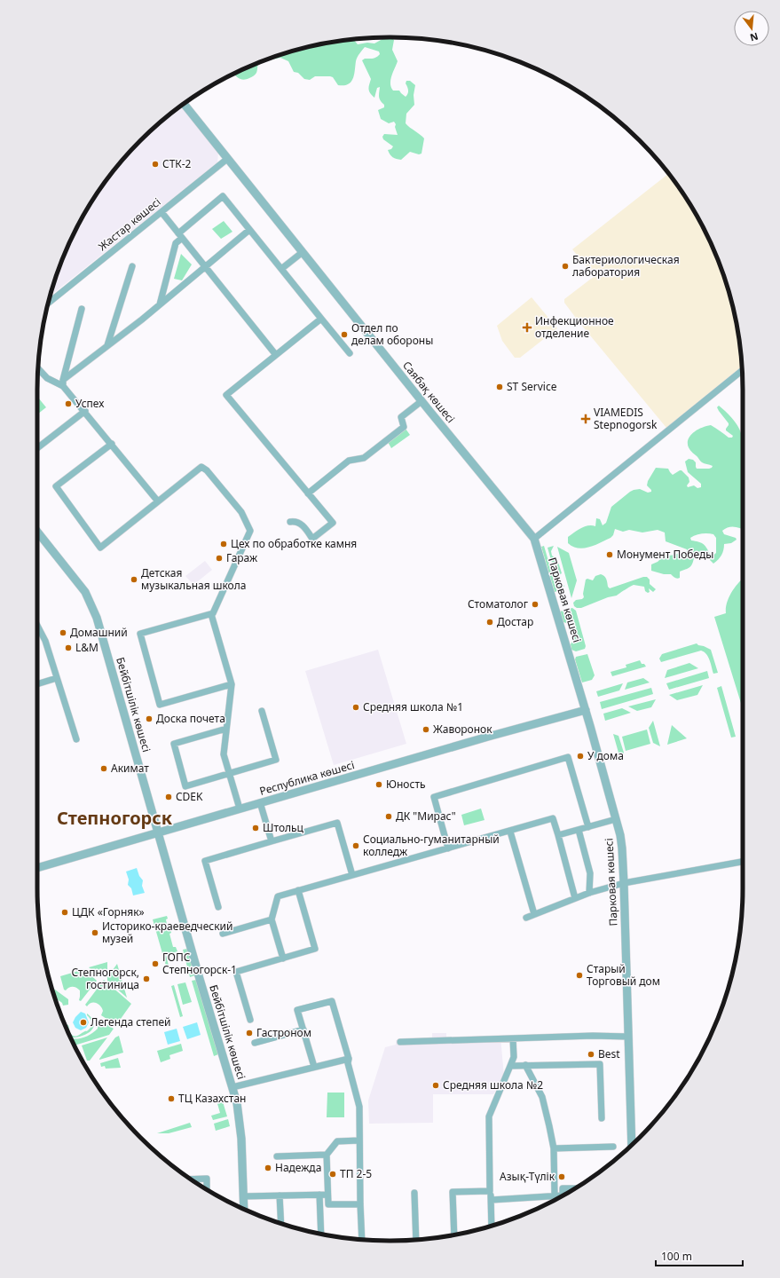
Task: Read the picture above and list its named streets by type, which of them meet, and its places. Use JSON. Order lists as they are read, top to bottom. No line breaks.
{"streets":{"street":["Жастар көшесі","Саябақ көшесі","Парковая көшесі","Бейбітшілік көшесі","Республика көшесі"]},"crossings":[["Жастар көшесі","Саябақ көшесі"],["Саябақ көшесі","Парковая көшесі"],["Парковая көшесі","Республика көшесі"],["Бейбітшілік көшесі","Республика көшесі"]],"districts":["Степногорск"],"places":{"other":["СТК-2","Бактериологическая лаборатория","Отдел по делам обороны","ST Service","Успех","Цех по обработке камня","Монумент Победы","Гараж","Детская музыкальная школа","Стоматолог","Достар","Домашний","L&M","Средняя школа №1","Доска почета","Жаворонок","У дома","Акимат","Юность","CDEK","ДК \"Мирас\"","Штольц","Социально-гуманитарный колледж","ЦДК «Горняк»","Историко-краеведческий музей","ГОПС Степногорск-1","Старый Торговый дом","Степногорск, гостиница","Легенда степей","Гастроном","Best","Средняя школа №2","ТЦ Казахстан","Надежда","ТП 2-5","Азық-Түлік"],"health":["Инфекционное отделение","VIAMEDIS Stepnogorsk"]},"scale_bar":"100 m","north":"bottom"}
